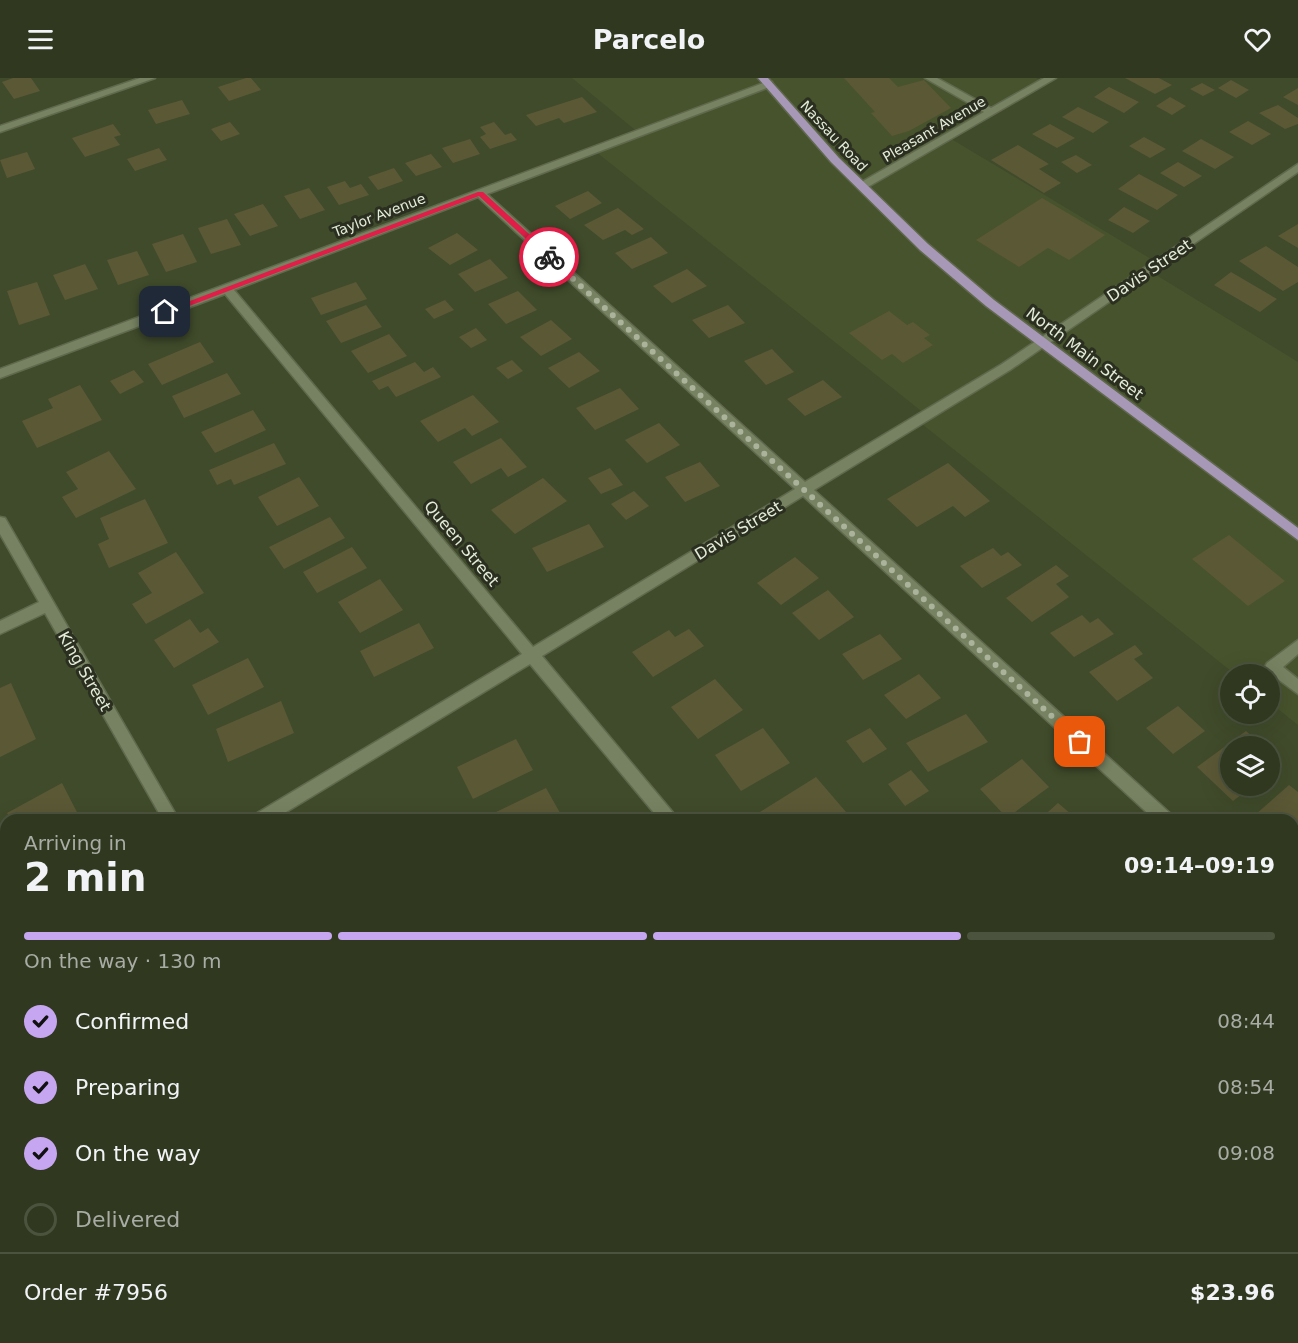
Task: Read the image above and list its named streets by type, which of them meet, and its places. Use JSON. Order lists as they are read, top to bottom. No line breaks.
{"streets":{"main road":["Nassau Road","North Main Street"],"street":["Pleasant Avenue","Taylor Avenue","Davis Street","Queen Street","King Street"]},"crossings":[["Pleasant Avenue","Nassau Road"],["Pleasant Avenue","North Main Street"],["Nassau Road","Taylor Avenue"],["Nassau Road","North Main Street"],["Taylor Avenue","Queen Street"],["Davis Street","North Main Street"],["Davis Street","Queen Street"]],"page":{"header":"Parcelo","heading":["2 min","Arriving in","09:14–09:19"],"panel":["Order #7956","$23.96"],"bar":"On the way · 130 m","list":[["Confirmed","08:44"],["Preparing","08:54"],["On the way","09:08"],"Delivered"]}}
